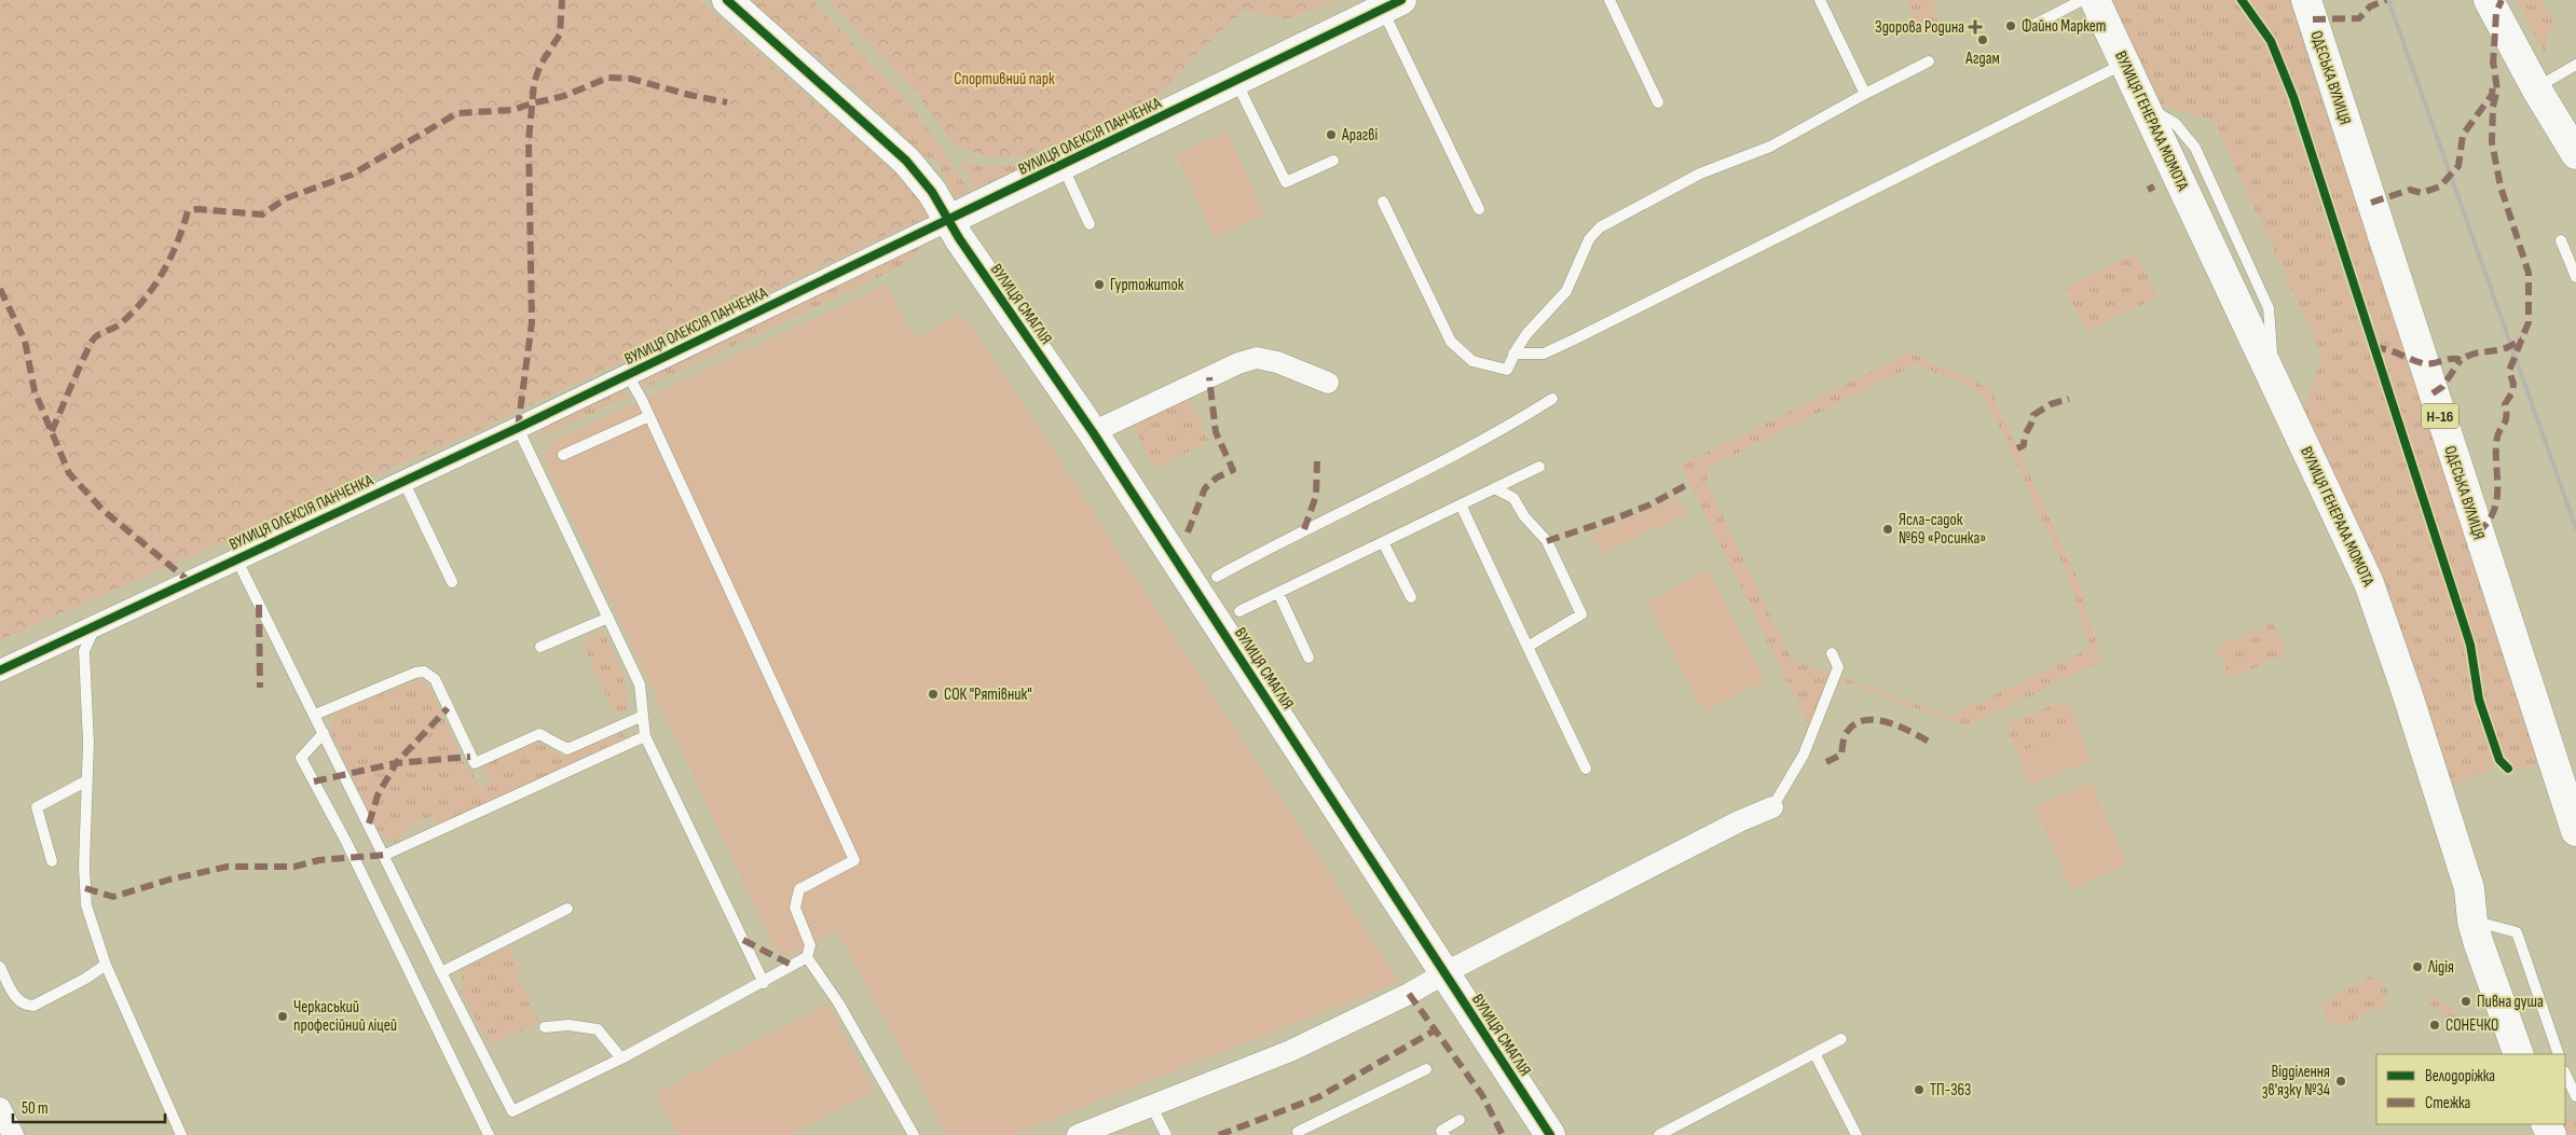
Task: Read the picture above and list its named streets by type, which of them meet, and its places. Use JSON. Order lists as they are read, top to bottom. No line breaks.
{"streets":{"street":["ОДЕСЬКА ВУЛИЦЯ","ВУЛИЦЯ ГЕНЕРАЛА МОМОТА","ВУЛИЦЯ ОЛЕКСІЯ ПАНЧЕНКА","ВУЛИЦЯ СМАГЛІЯ","Н-16"]},"crossings":[["ВУЛИЦЯ ОЛЕКСІЯ ПАНЧЕНКА","ВУЛИЦЯ СМАГЛІЯ"]],"parks":["Спортивний парк"],"places":{"other":["Файно Маркет","Агдам","Арагві","Гуртожиток","Ясла-садок №69 «Росинка»","СОК \"Рятівник\"","Лідія","Пивна душа","Черкаський професійний ліцей","СОНЕЧКО","Відділення зв'язку №34","ТП-363"],"health":["Здорова Родина"]},"legend":["Велодоріжка","Стежка"],"scale_bar":"50 m"}
